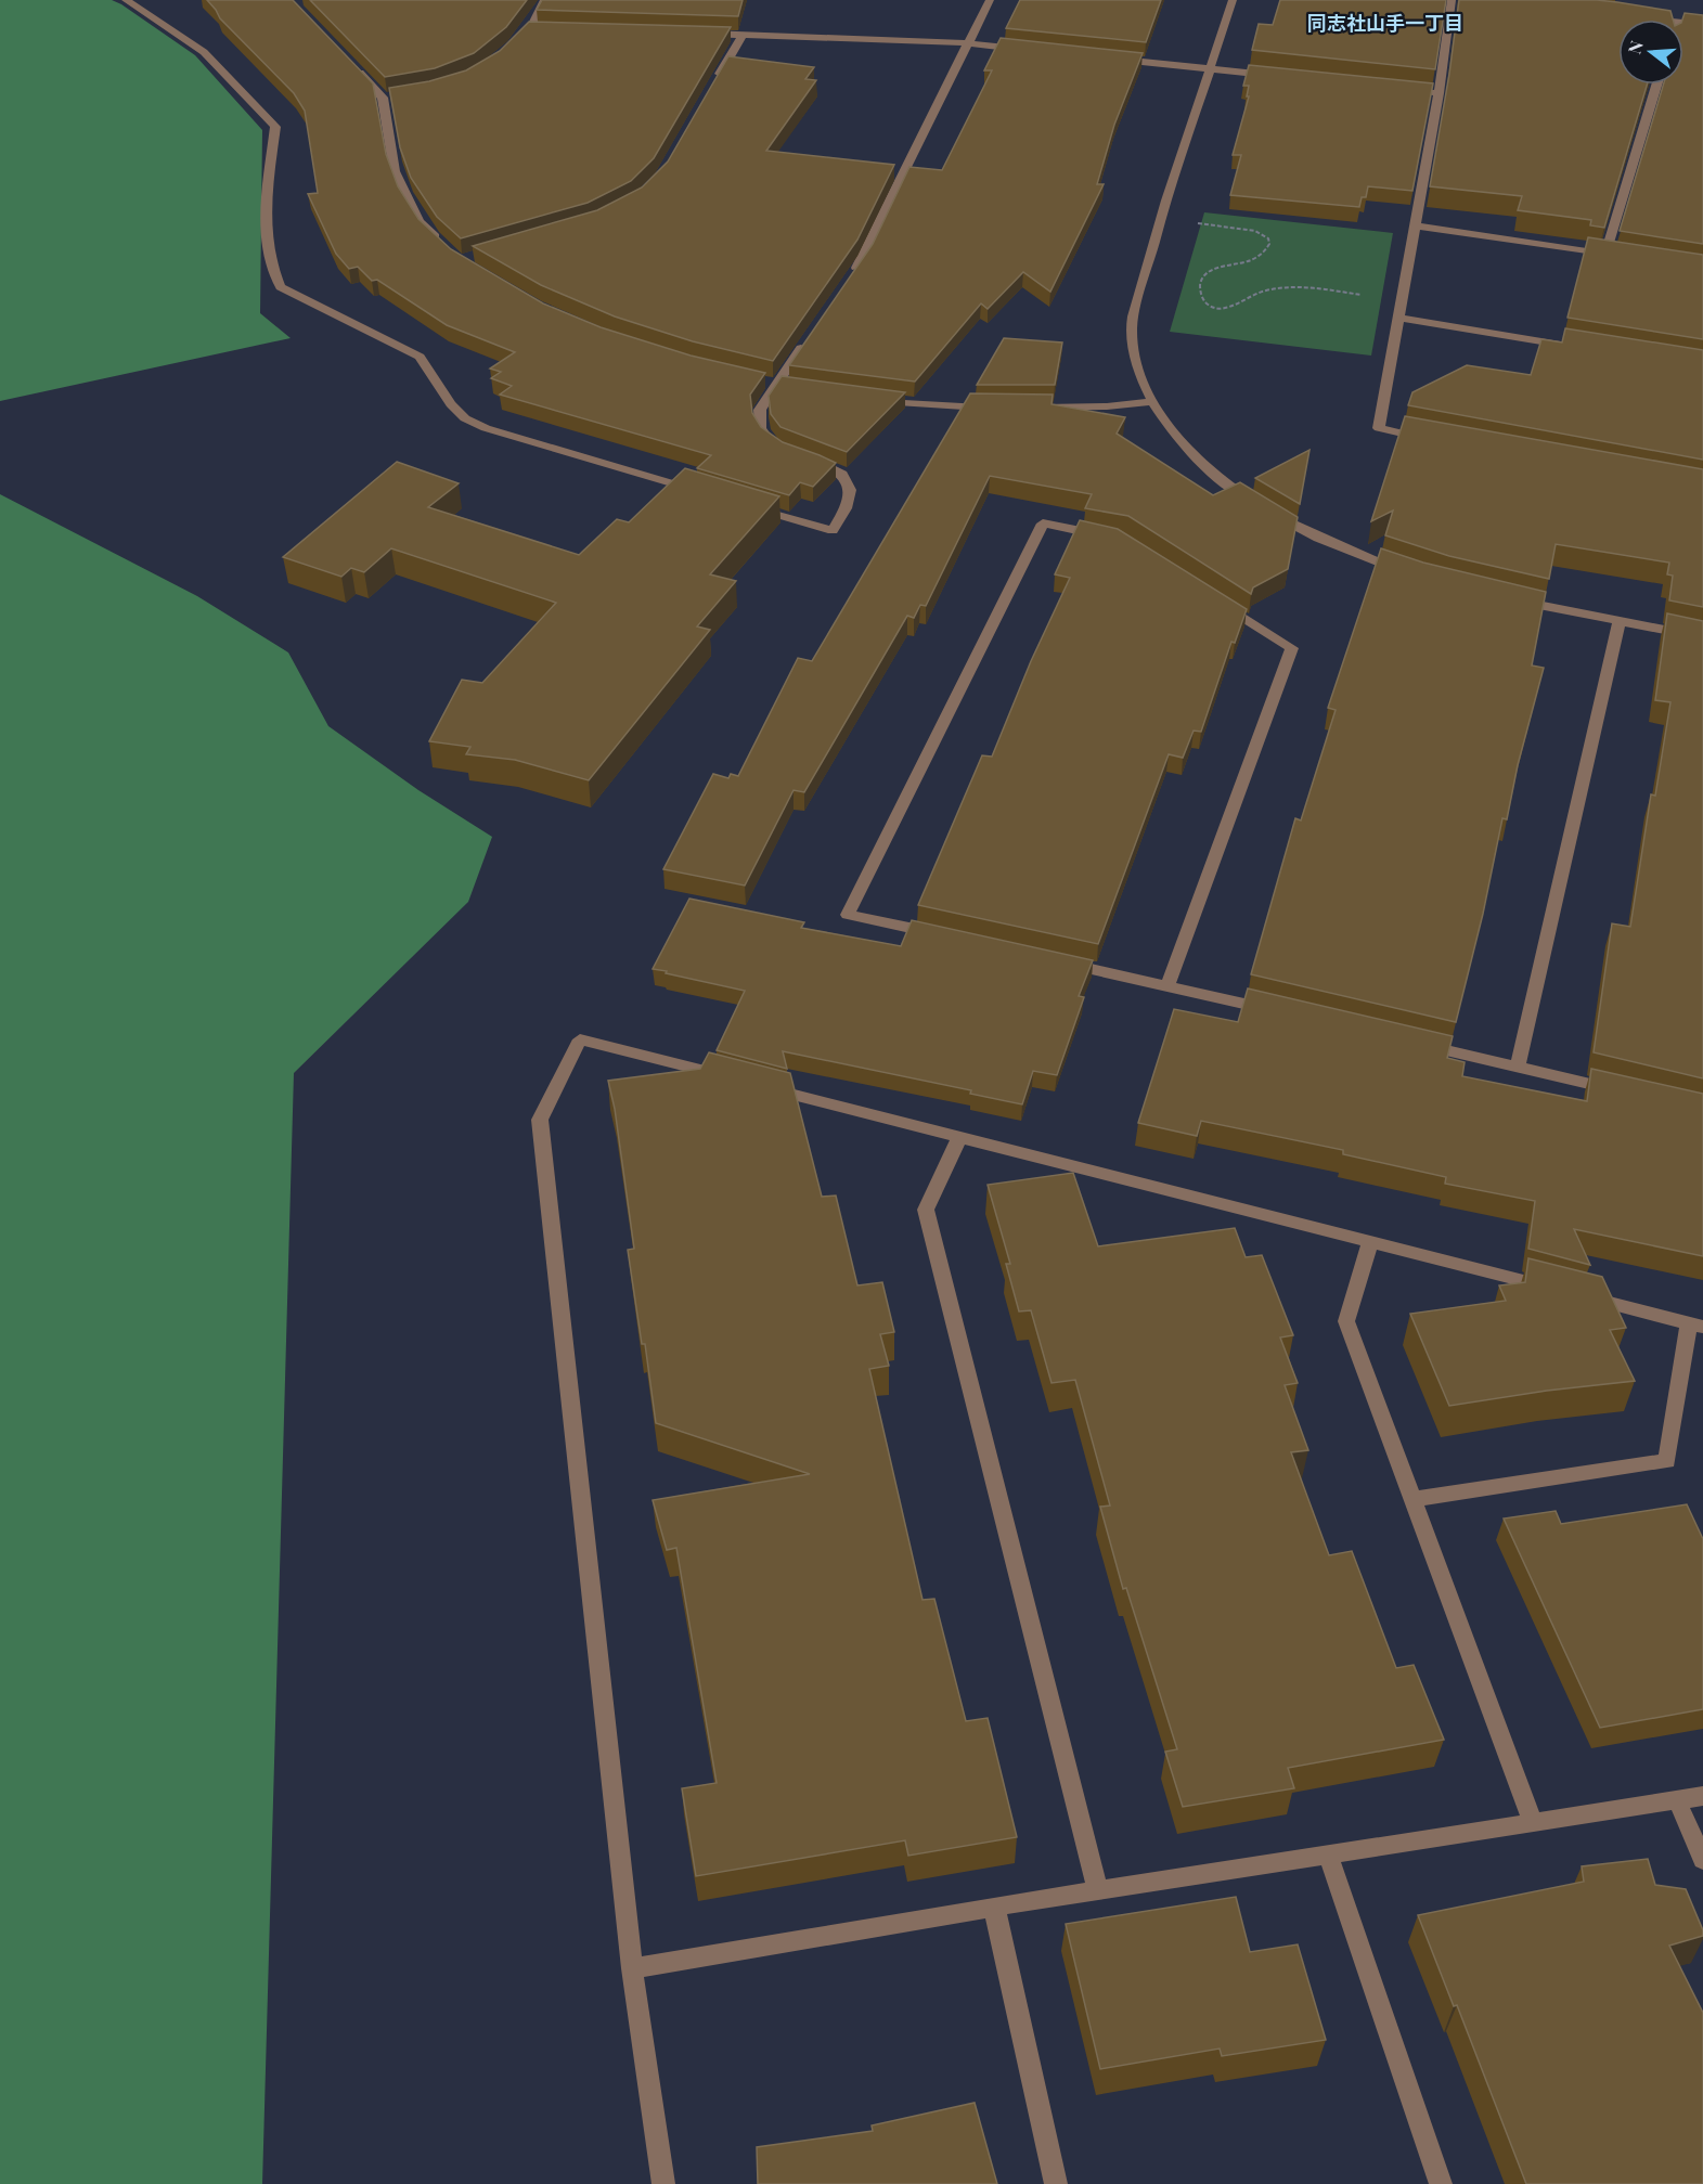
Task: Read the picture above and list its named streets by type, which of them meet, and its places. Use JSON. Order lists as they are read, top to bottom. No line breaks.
{"districts":["同志社山手一丁目"],"north":"left"}
